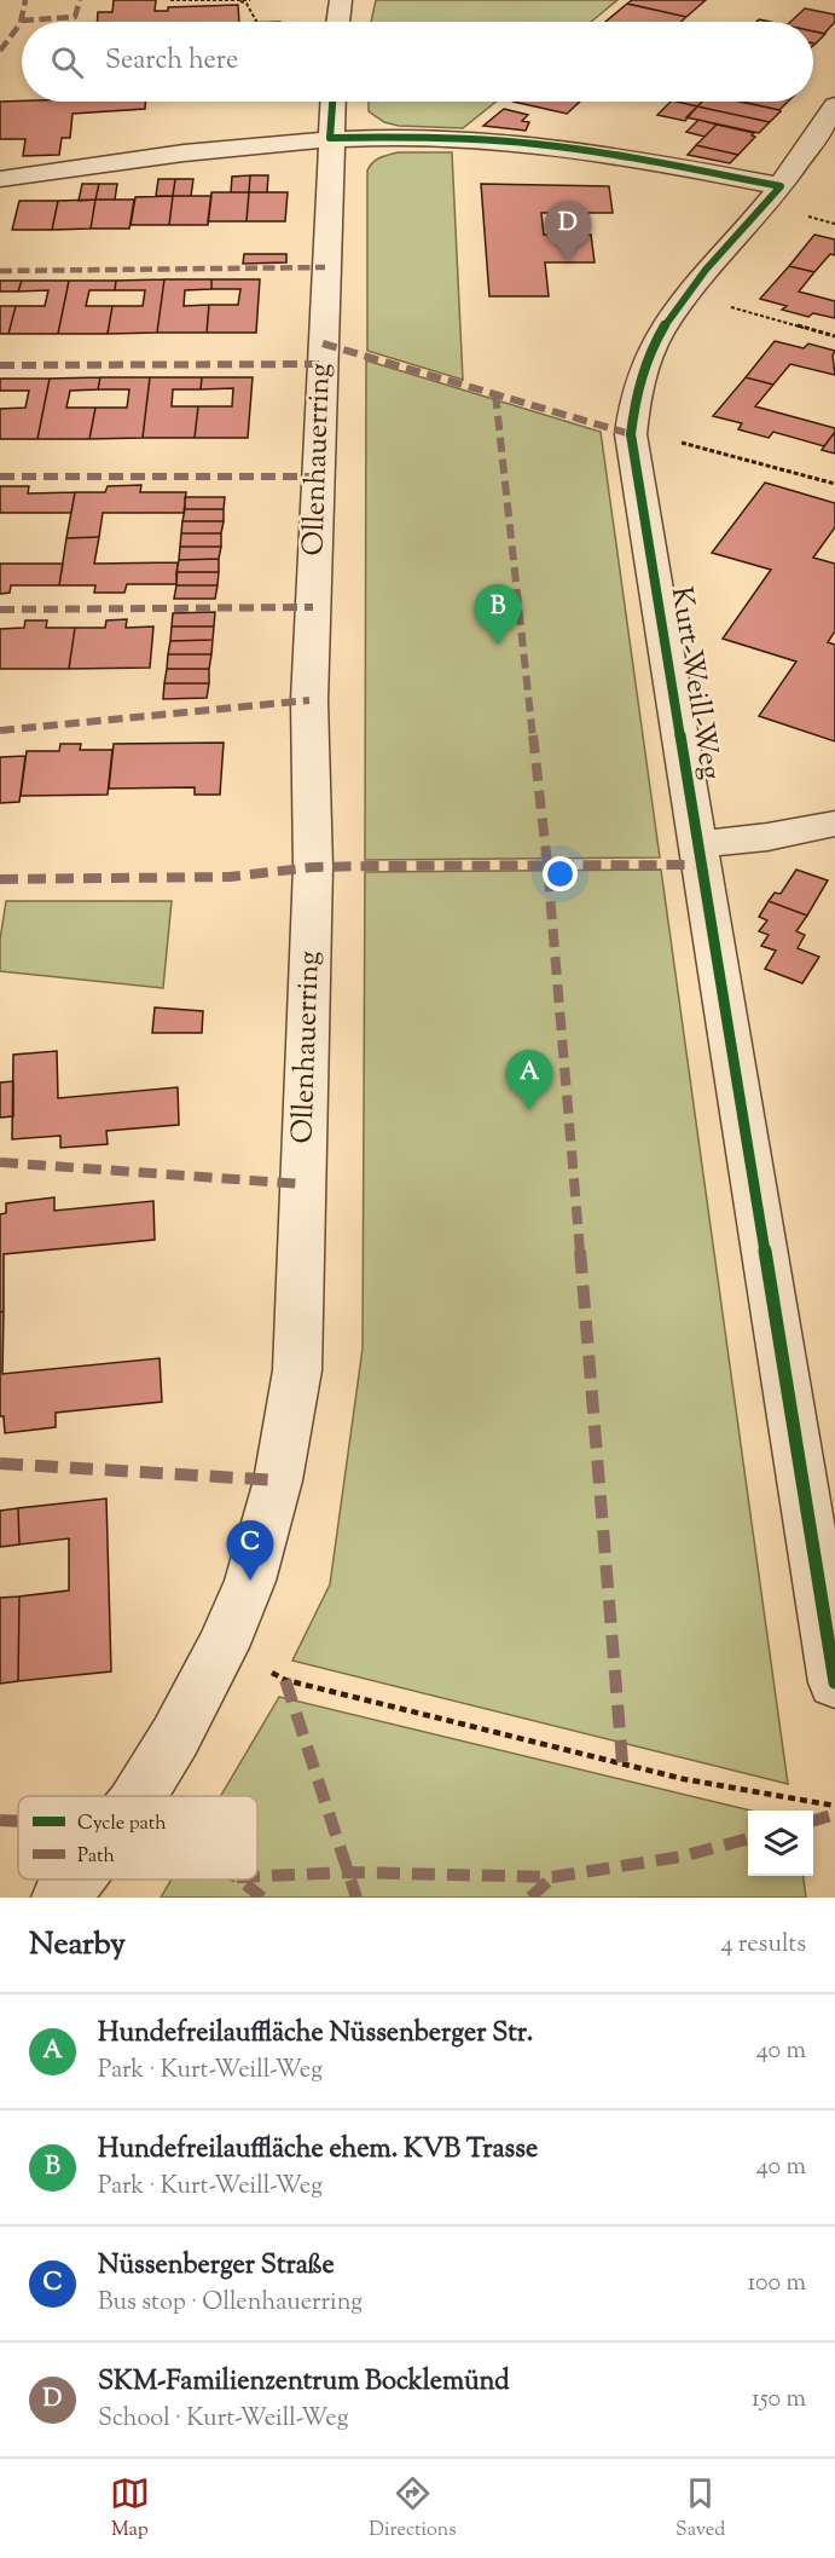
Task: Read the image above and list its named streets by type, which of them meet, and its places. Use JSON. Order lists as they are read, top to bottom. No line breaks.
{"streets":{"street":["Ollenhauerring","Kurt-Weill-Weg"]},"legend":["Cycle path","Path"],"page":{"search":"Search here","pins":["D","B","A","C"],"heading":["Nearby","4 results"],"list":[{"mark":"A","name":"Hundefreilauffläche Nüssenberger Str.","note":"Park · Kurt-Weill-Weg","value":"40 m"},{"mark":"B","name":"Hundefreilauffläche ehem. KVB Trasse","note":"Park · Kurt-Weill-Weg","value":"40 m"},{"mark":"C","name":"Nüssenberger Straße","note":"Bus stop · Ollenhauerring","value":"100 m"},{"mark":"D","name":"SKM-Familienzentrum Bocklemünd","note":"School · Kurt-Weill-Weg","value":"150 m"}],"nav":["Map","Directions","Saved"]}}
